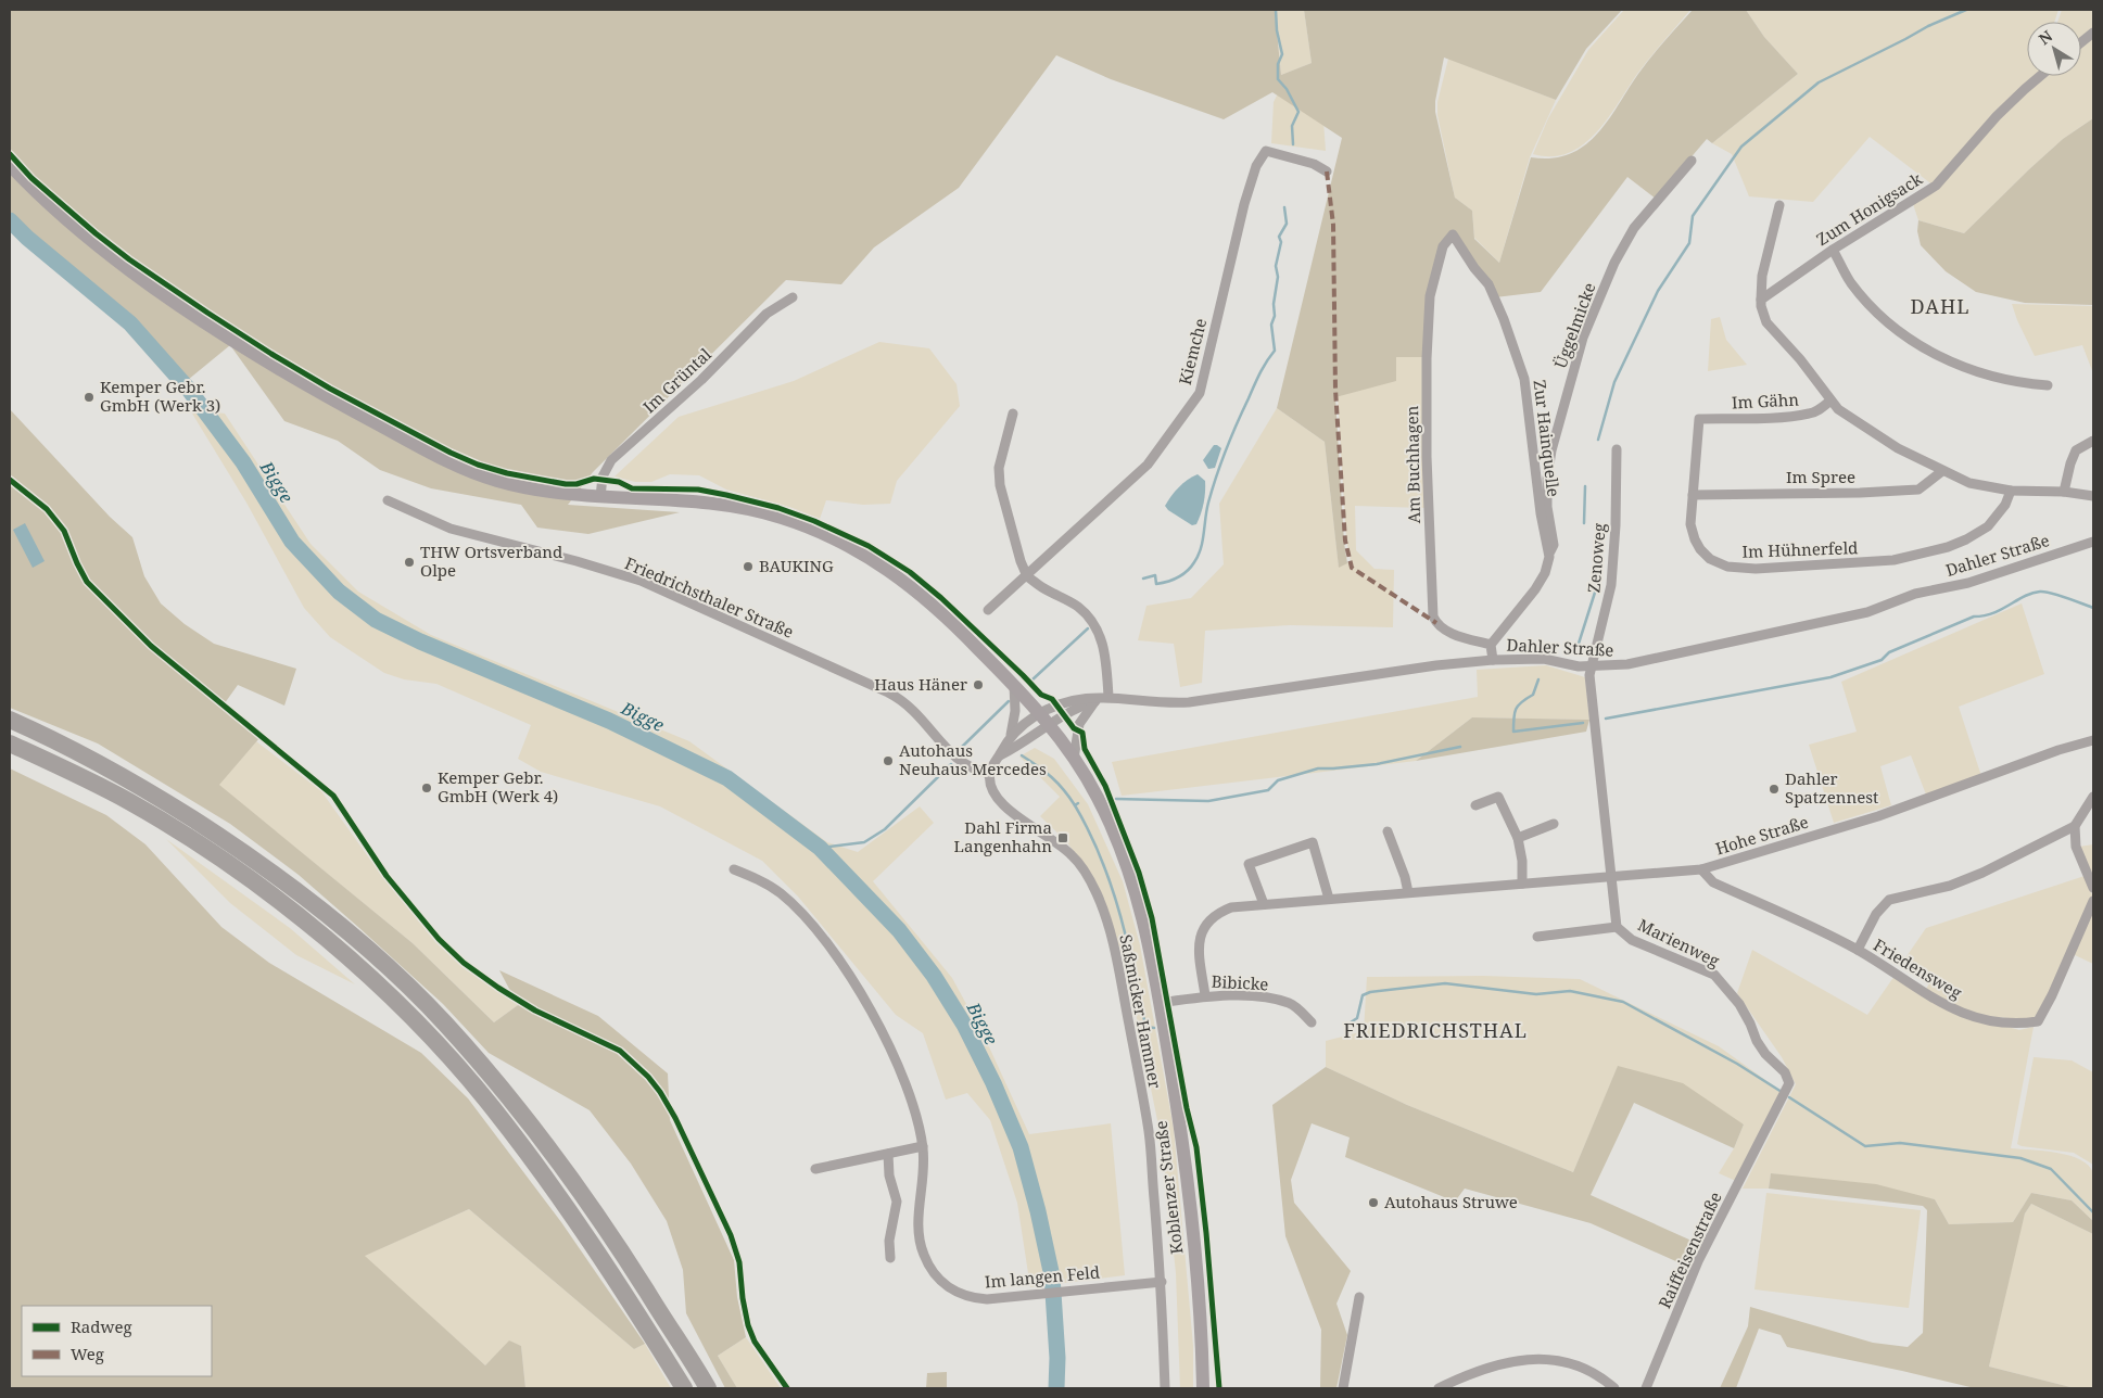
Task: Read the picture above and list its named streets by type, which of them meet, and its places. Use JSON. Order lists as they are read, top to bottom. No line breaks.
{"streets":{"main road":["Koblenzer Straße"],"street":["Zum Honigsack","Üggelmicke","Kiemche","Im Grüntal","Im Gähn","Zur Hainquelle","Am Buchhagen","Im Spree","Im Hühnerfeld","Dahler Straße","Zenoweg","Friedrichsthaler Straße","Hohe Straße","Marienweg","Friedensweg","Bibicke","Saßmicker Hammer","Raiffeisenstraße","Im langen Feld"]},"crossings":[["Üggelmicke","Zur Hainquelle"],["Im Grüntal","Koblenzer Straße"],["Im Gähn","Im Hühnerfeld"],["Zur Hainquelle","Am Buchhagen"],["Im Spree","Im Hühnerfeld"],["Dahler Straße","Zenoweg"],["Dahler Straße","Marienweg"],["Dahler Straße","Koblenzer Straße"],["Zenoweg","Marienweg"],["Friedrichsthaler Straße","Saßmicker Hammer"],["Hohe Straße","Marienweg"],["Hohe Straße","Friedensweg"],["Hohe Straße","Bibicke"],["Marienweg","Raiffeisenstraße"],["Bibicke","Koblenzer Straße"],["Saßmicker Hammer","Im langen Feld"]],"districts":["DAHL","FRIEDRICHSTHAL"],"water":["Bigge"],"places":{"other":["Kemper Gebr. GmbH (Werk 3)","THW Ortsverband Olpe","BAUKING","Haus Häner","Autohaus Neuhaus Mercedes","Kemper Gebr. GmbH (Werk 4)","Dahler Spatzennest","Autohaus Struwe"],"transit":["Dahl Firma Langenhahn"]},"legend":["Radweg","Weg"],"north":"top left"}
